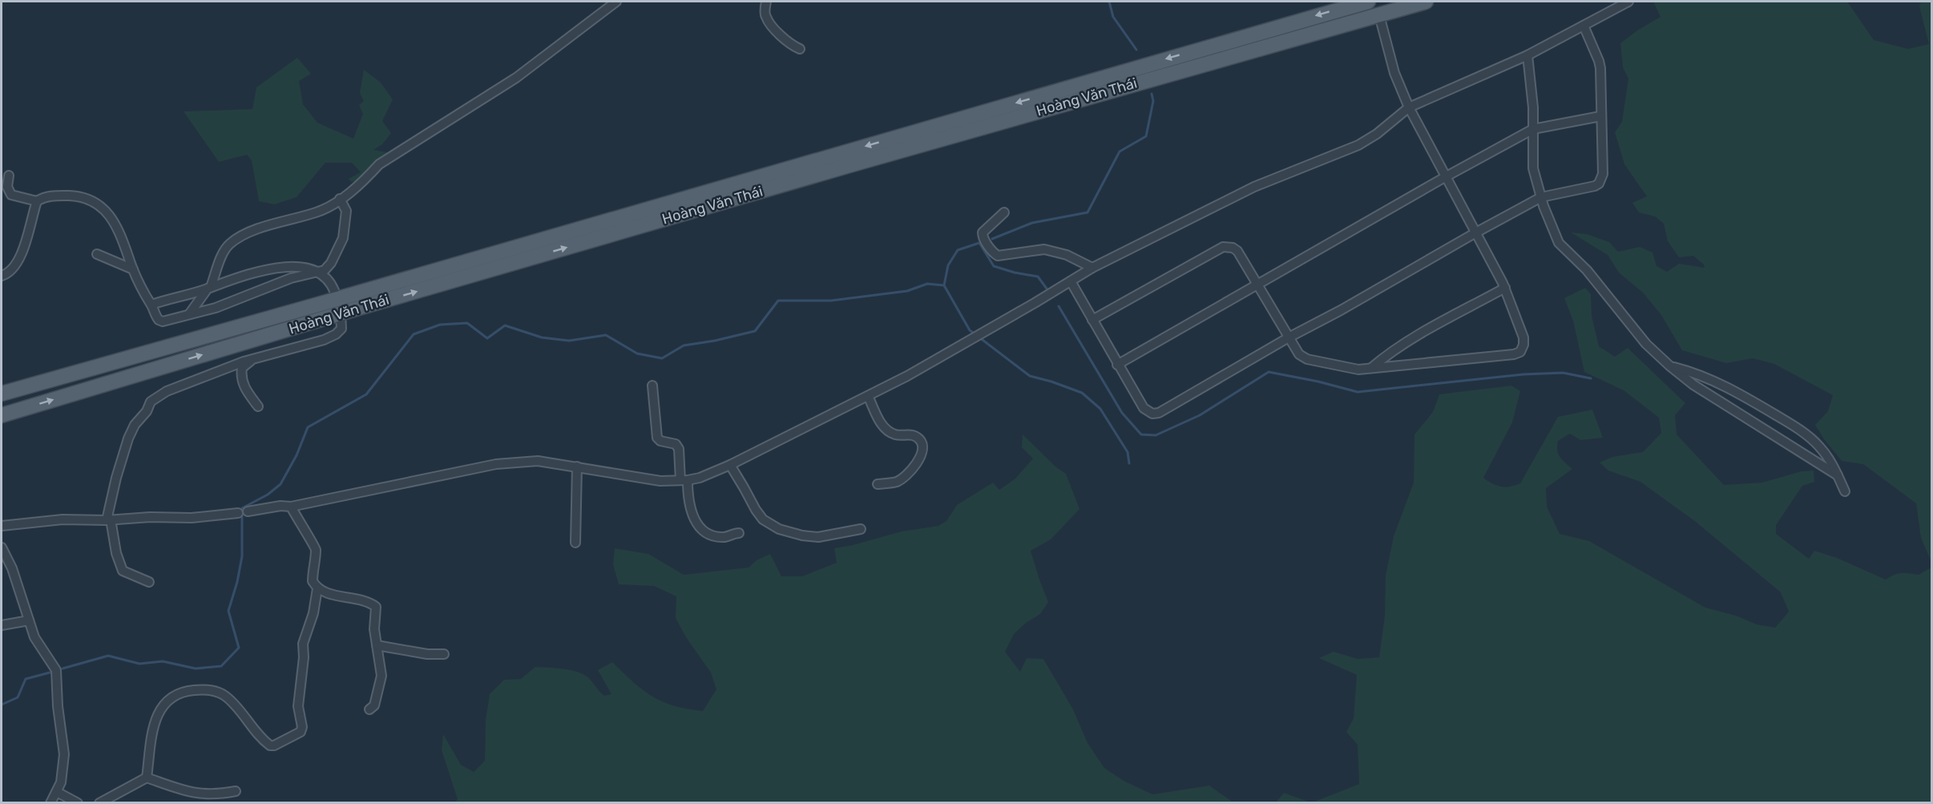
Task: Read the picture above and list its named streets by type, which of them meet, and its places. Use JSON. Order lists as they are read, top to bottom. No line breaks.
{"streets":{"main road":["Hoàng Văn Thái"]}}
